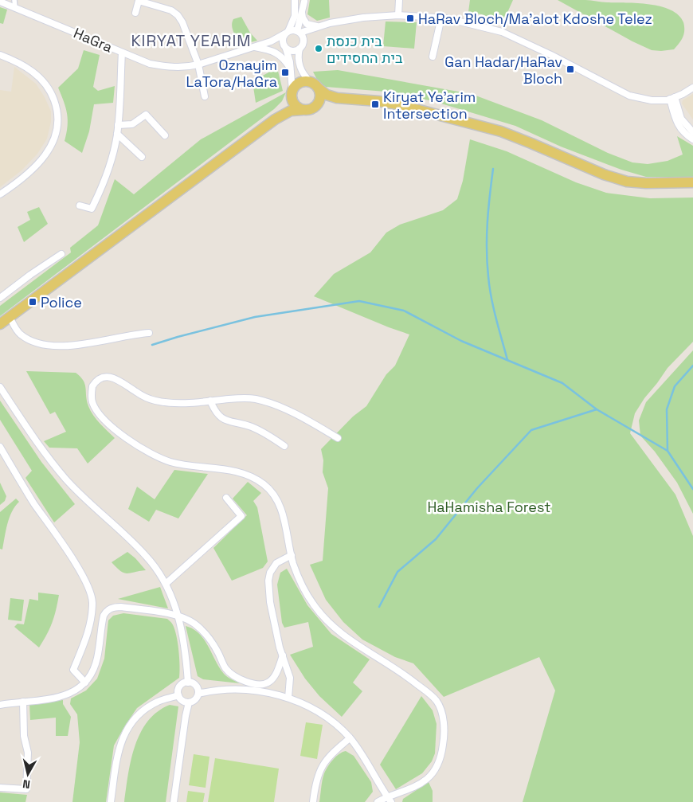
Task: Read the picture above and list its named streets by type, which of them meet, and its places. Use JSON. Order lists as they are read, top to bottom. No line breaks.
{"streets":{"street":["HaGra"]},"districts":["KIRYAT YEARIM"],"parks":["HaHamisha Forest"],"places":{"transit":["HaRav Bloch/Ma'alot Kdoshe Telez","Gan Hadar/HaRav Bloch","Oznayim LaTora/HaGra","Kiryat Ye'arim Intersection","Police"],"other":["בית כנסת בית החסידים"]},"north":"bottom"}
